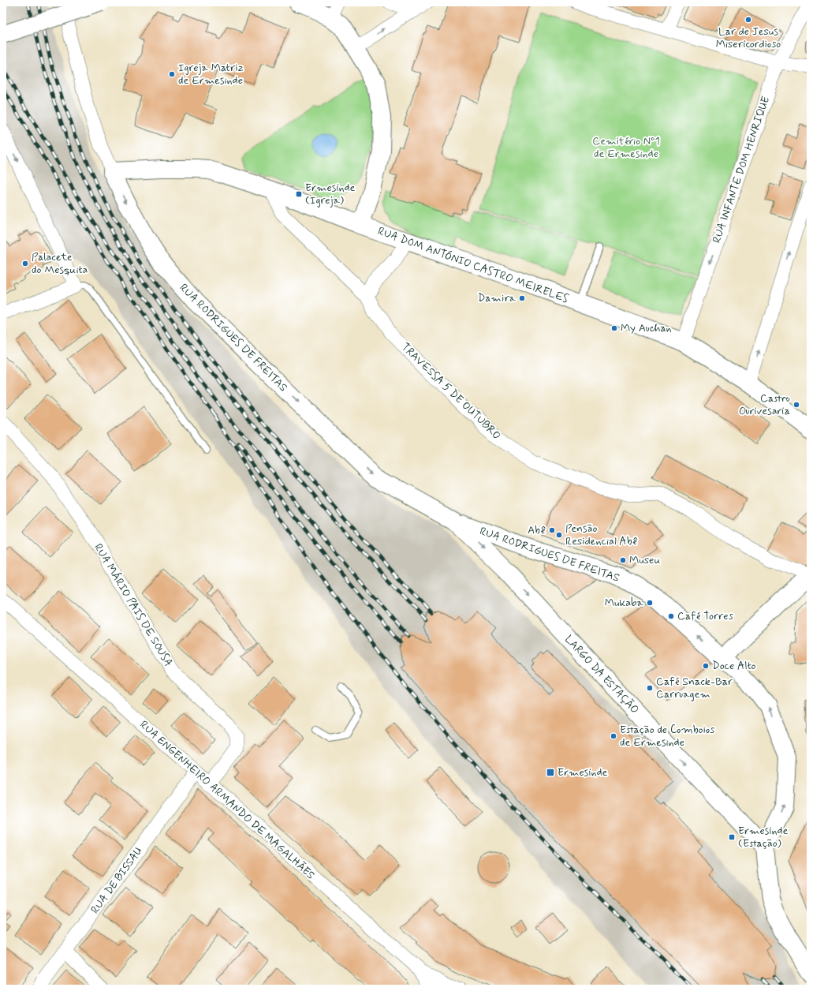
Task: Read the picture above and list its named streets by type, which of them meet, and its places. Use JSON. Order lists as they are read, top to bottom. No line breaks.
{"streets":{"main road":["RUA DOM ANTÓNIO CASTRO MEIRELES","RUA RODRIGUES DE FREITAS","LARGO DA ESTAÇÃO"],"street":["RUA INFANTE DOM HENRIQUE","TRAVESSA 5 DE OUTUBRO","RUA MÁRIO PAIS DE SOUSA","RUA ENGENHEIRO ARMANDO DE MAGALHÃES","RUA DE BISSAU"]},"crossings":[["RUA INFANTE DOM HENRIQUE","RUA DOM ANTÓNIO CASTRO MEIRELES"],["RUA DOM ANTÓNIO CASTRO MEIRELES","RUA RODRIGUES DE FREITAS"],["RUA DOM ANTÓNIO CASTRO MEIRELES","TRAVESSA 5 DE OUTUBRO"],["RUA RODRIGUES DE FREITAS","LARGO DA ESTAÇÃO"],["RUA MÁRIO PAIS DE SOUSA","RUA ENGENHEIRO ARMANDO DE MAGALHÃES"],["RUA ENGENHEIRO ARMANDO DE MAGALHÃES","RUA DE BISSAU"]],"one_way":["LARGO DA ESTAÇÃO"],"parks":["Cemitério Nº1 de Ermesinde"],"places":{"other":["Lar de Jesus Misericordioso","Igreja Matriz de Ermesinde","Palacete do Mesquita","Damira","My Auchan","Castro Ourivesaria","Abê","Pensão Residencial Abê","Museu","Mukaba","Café Torres","Doce Alto","Café Snack-Bar Carruagem","Estação de Comboios de Ermesinde"],"transit":["Ermesinde (Igreja)","Ermesinde","Ermesinde (Estação)"]}}
